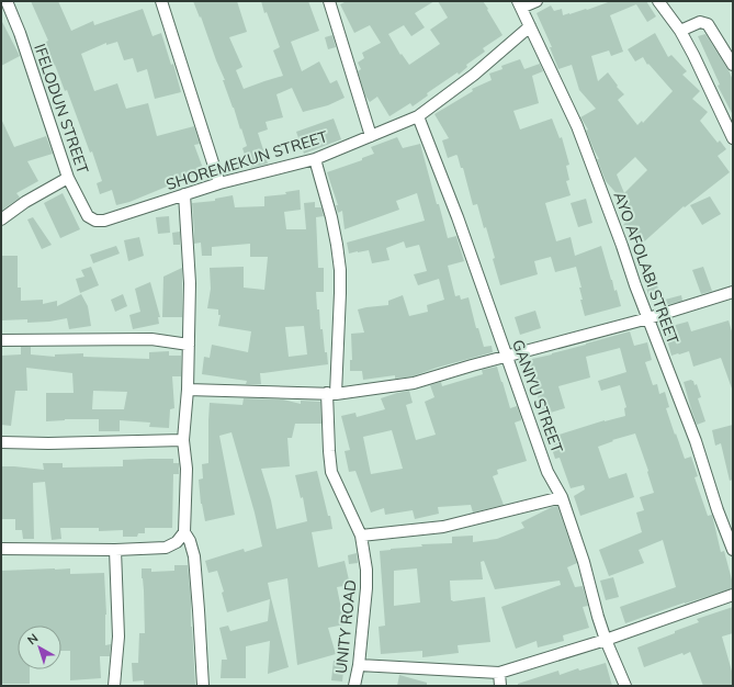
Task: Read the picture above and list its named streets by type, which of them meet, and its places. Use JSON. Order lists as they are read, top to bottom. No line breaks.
{"streets":{"street":["IFELODUN STREET","SHOREMEKUN STREET","AYO AFOLABI STREET","GANIYU STREET","UNITY ROAD"]},"crossings":[["IFELODUN STREET","SHOREMEKUN STREET"],["SHOREMEKUN STREET","AYO AFOLABI STREET"],["SHOREMEKUN STREET","GANIYU STREET"],["SHOREMEKUN STREET","UNITY ROAD"]],"north":"top left"}
